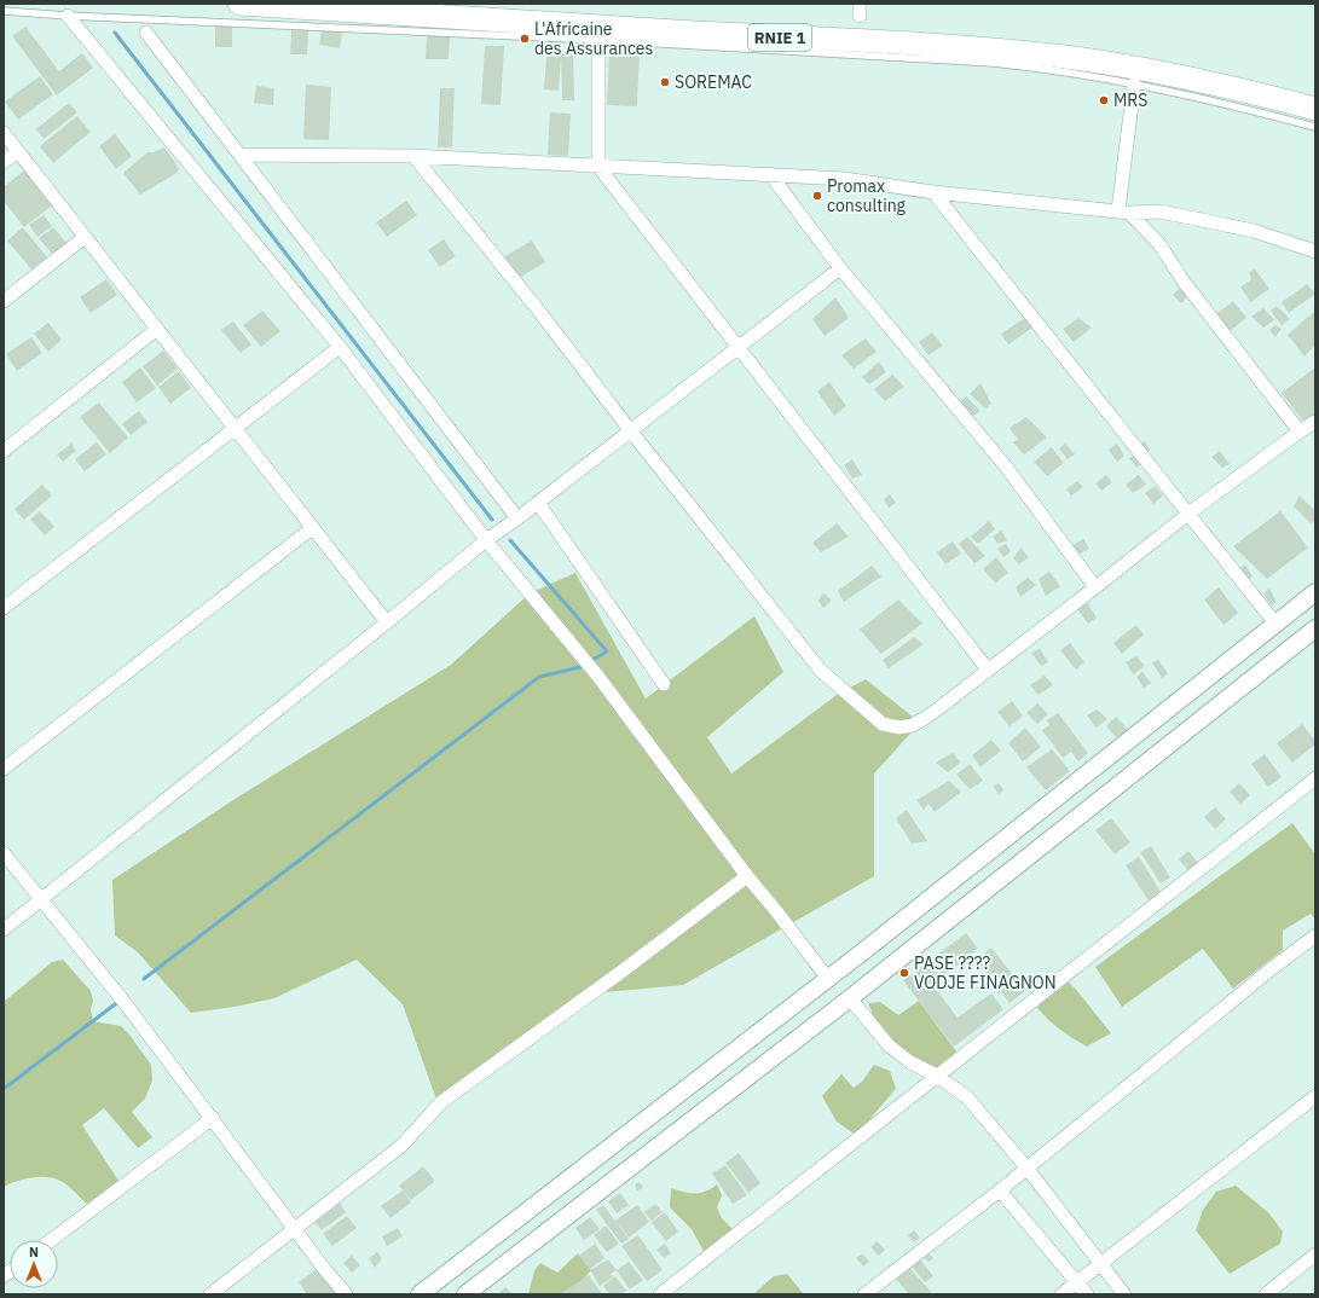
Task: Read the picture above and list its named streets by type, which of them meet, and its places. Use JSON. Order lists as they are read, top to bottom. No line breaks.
{"streets":{"highway":["RNIE 1"]},"places":["L'Africaine des Assurances","SOREMAC","MRS","Promax consulting","PASE ???? VODJE FINAGNON"],"north":"top"}
